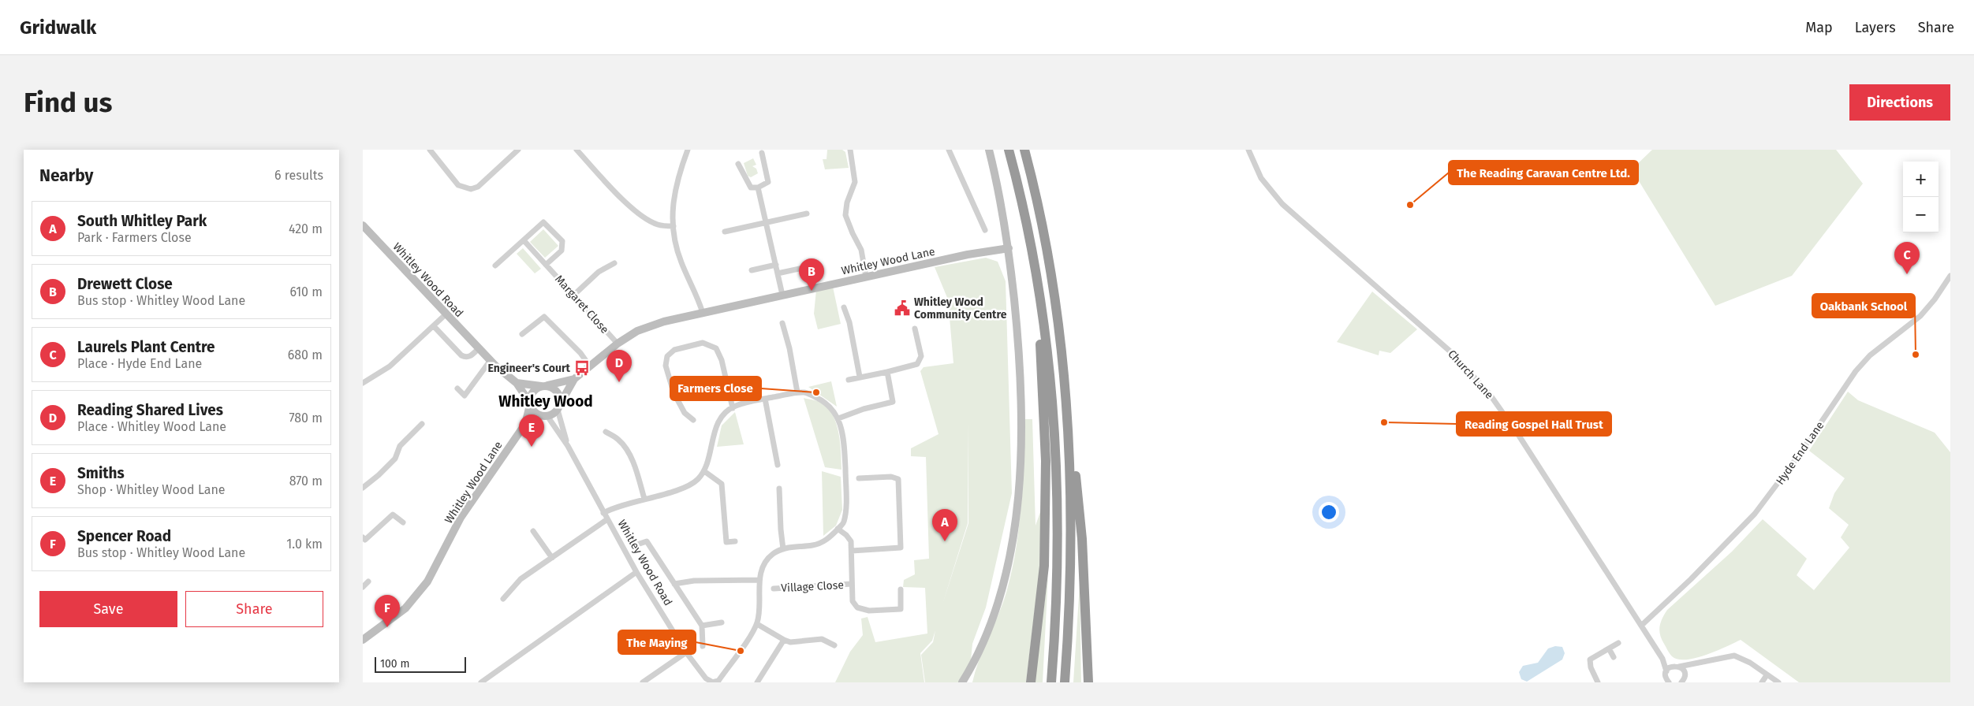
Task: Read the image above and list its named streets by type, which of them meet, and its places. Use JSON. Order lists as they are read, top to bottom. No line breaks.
{"streets":{"street":["Whitley Wood Lane","Whitley Wood Road","Margaret Close","Church Lane","Hyde End Lane","Village Close"]},"crossings":[["Whitley Wood Lane","Whitley Wood Road"],["Whitley Wood Lane","Margaret Close"],["Church Lane","Hyde End Lane"]],"districts":["Whitley Wood"],"places":{"other":["The Reading Caravan Centre Ltd.","Oakbank School","Farmers Close","Reading Gospel Hall Trust","The Maying"],"public building":["Whitley Wood Community Centre"],"bus stop":["Engineer's Court"]},"scale_bar":"100 m","page":{"header":"Gridwalk","nav":["Map","Layers","Share"],"buttons":["Directions",["Save","Share"]],"title":"Find us","heading":["Nearby","6 results"],"map_buttons":["+","−"],"list":[{"mark":"A","name":"South Whitley Park","note":"Park · Farmers Close","value":"420 m"},{"mark":"B","name":"Drewett Close","note":"Bus stop · Whitley Wood Lane","value":"610 m"},{"mark":"C","name":"Laurels Plant Centre","note":"Place · Hyde End Lane","value":"680 m"},{"mark":"D","name":"Reading Shared Lives","note":"Place · Whitley Wood Lane","value":"780 m"},{"mark":"E","name":"Smiths","note":"Shop · Whitley Wood Lane","value":"870 m"},{"mark":"F","name":"Spencer Road","note":"Bus stop · Whitley Wood Lane","value":"1.0 km"}],"pins":["C","B","D","E","A","F"],"scale":"100 m"}}
